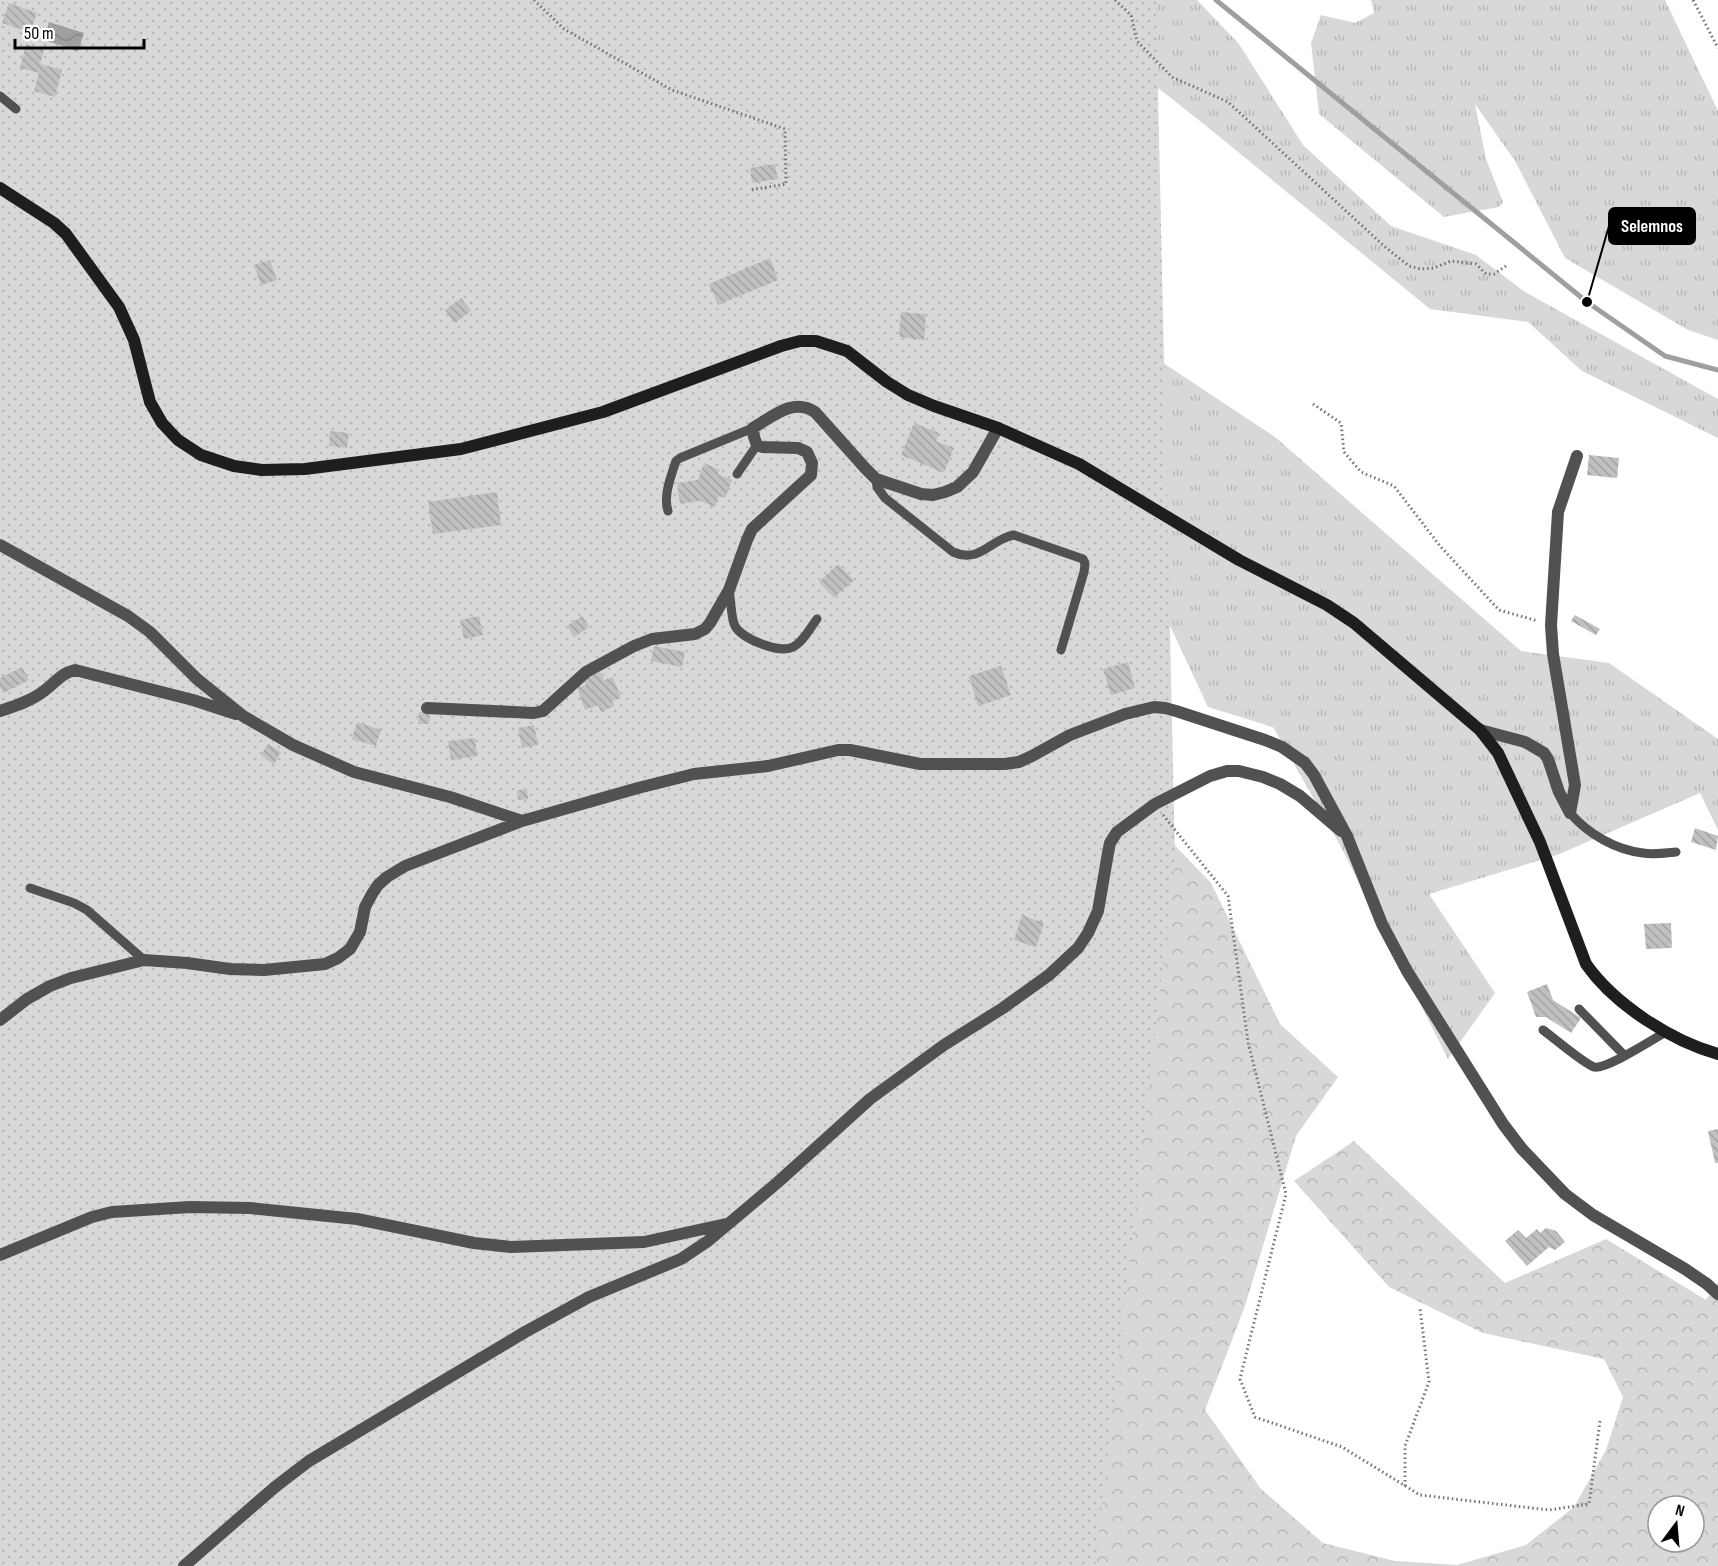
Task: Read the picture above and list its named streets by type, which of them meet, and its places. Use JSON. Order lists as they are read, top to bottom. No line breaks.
{"places":["Selemnos"],"scale_bar":"50 m","north":"top"}
